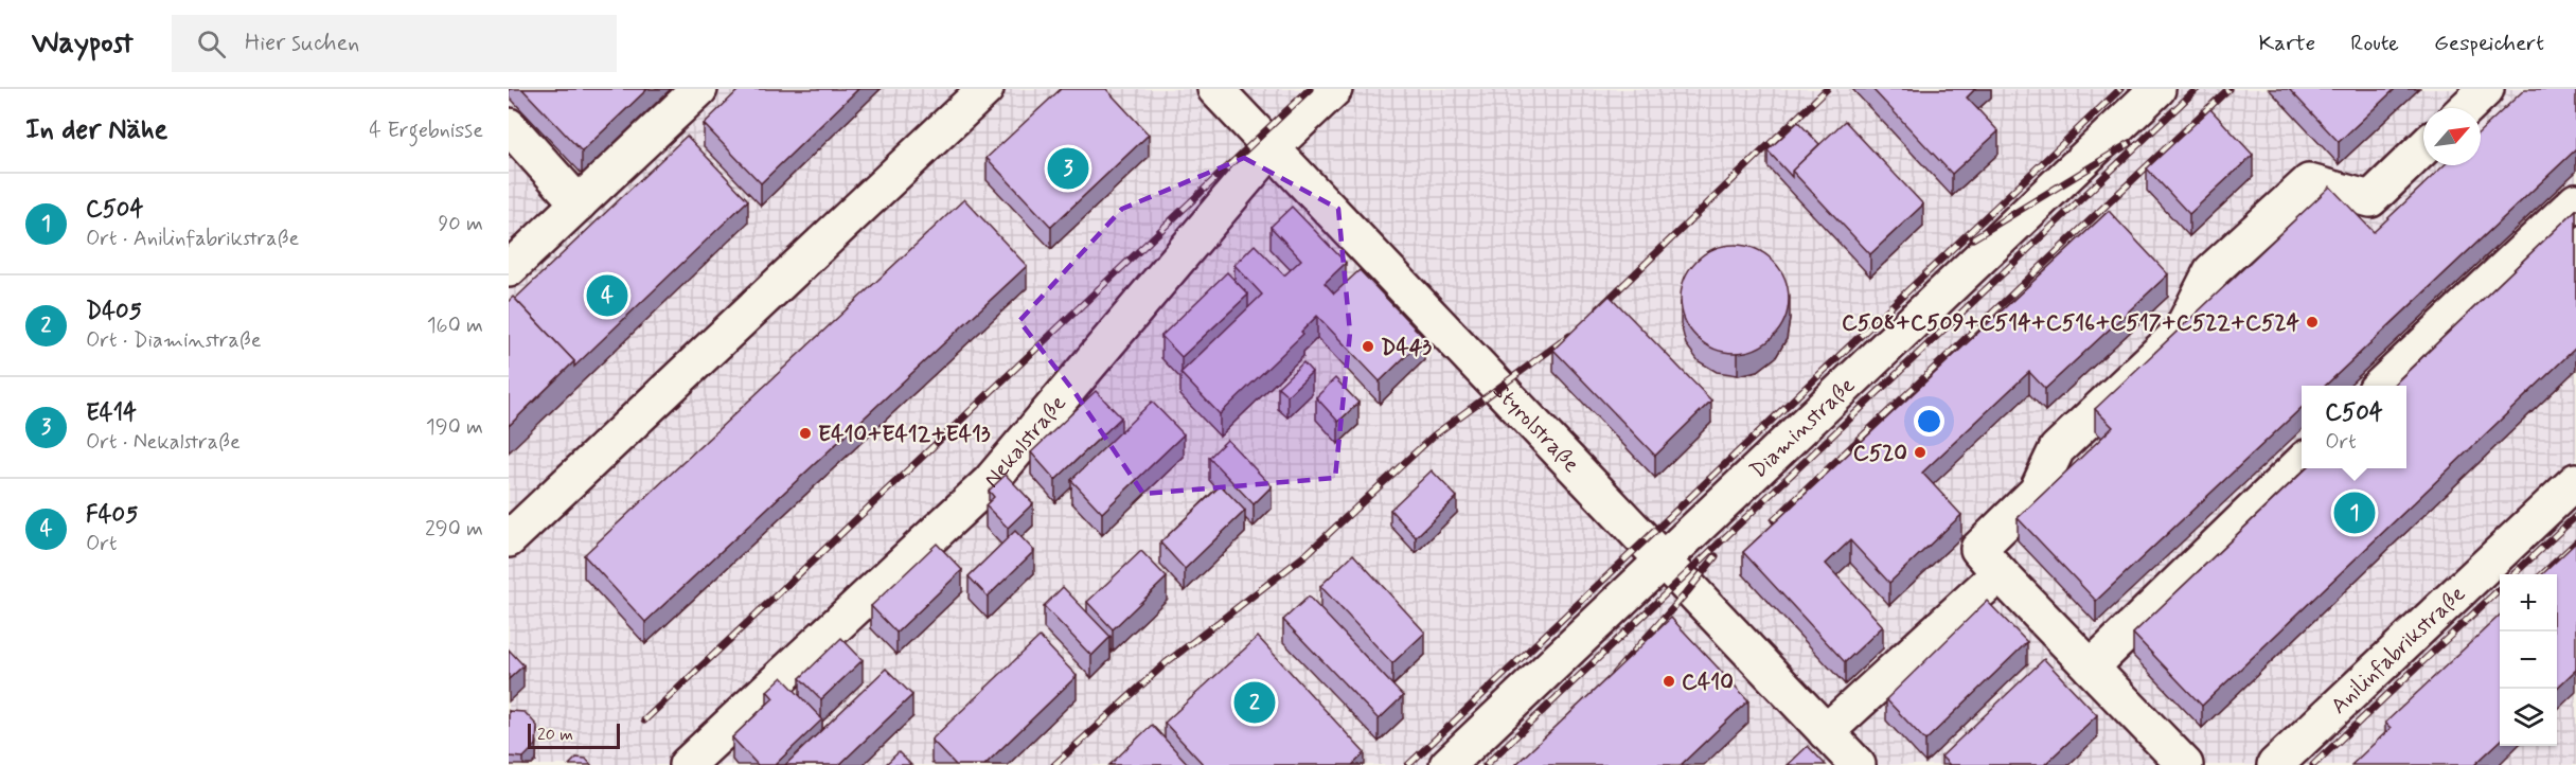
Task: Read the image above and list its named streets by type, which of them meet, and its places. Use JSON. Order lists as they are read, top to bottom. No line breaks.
{"streets":{"street":["Styrolstraße","Diaminstraße","Nekalstraße","Anilinfabrikstraße"]},"crossings":[["Styrolstraße","Diaminstraße"],["Styrolstraße","Nekalstraße"]],"places":["C508+C509+C514+C516+C517+C522+C524","D443","E410+E412+E413","C520","C410"],"scale_bar":"20 m","north":"top right","page":{"header":"Waypost","search":"Hier suchen","nav":["Karte","Route","Gespeichert"],"heading":["In der Nähe","4 Ergebnisse"],"pins":["3","4","1","2"],"list":[{"mark":"1","name":"C504","note":"Ort · Anilinfabrikstraße","value":"90 m"},{"mark":"2","name":"D405","note":"Ort · Diaminstraße","value":"160 m"},{"mark":"3","name":"E414","note":"Ort · Nekalstraße","value":"190 m"},{"mark":"4","name":"F405","note":"Ort","value":"290 m"}],"popup":["C504","Ort"],"map_buttons":["+","−"],"scale":"20 m"}}
